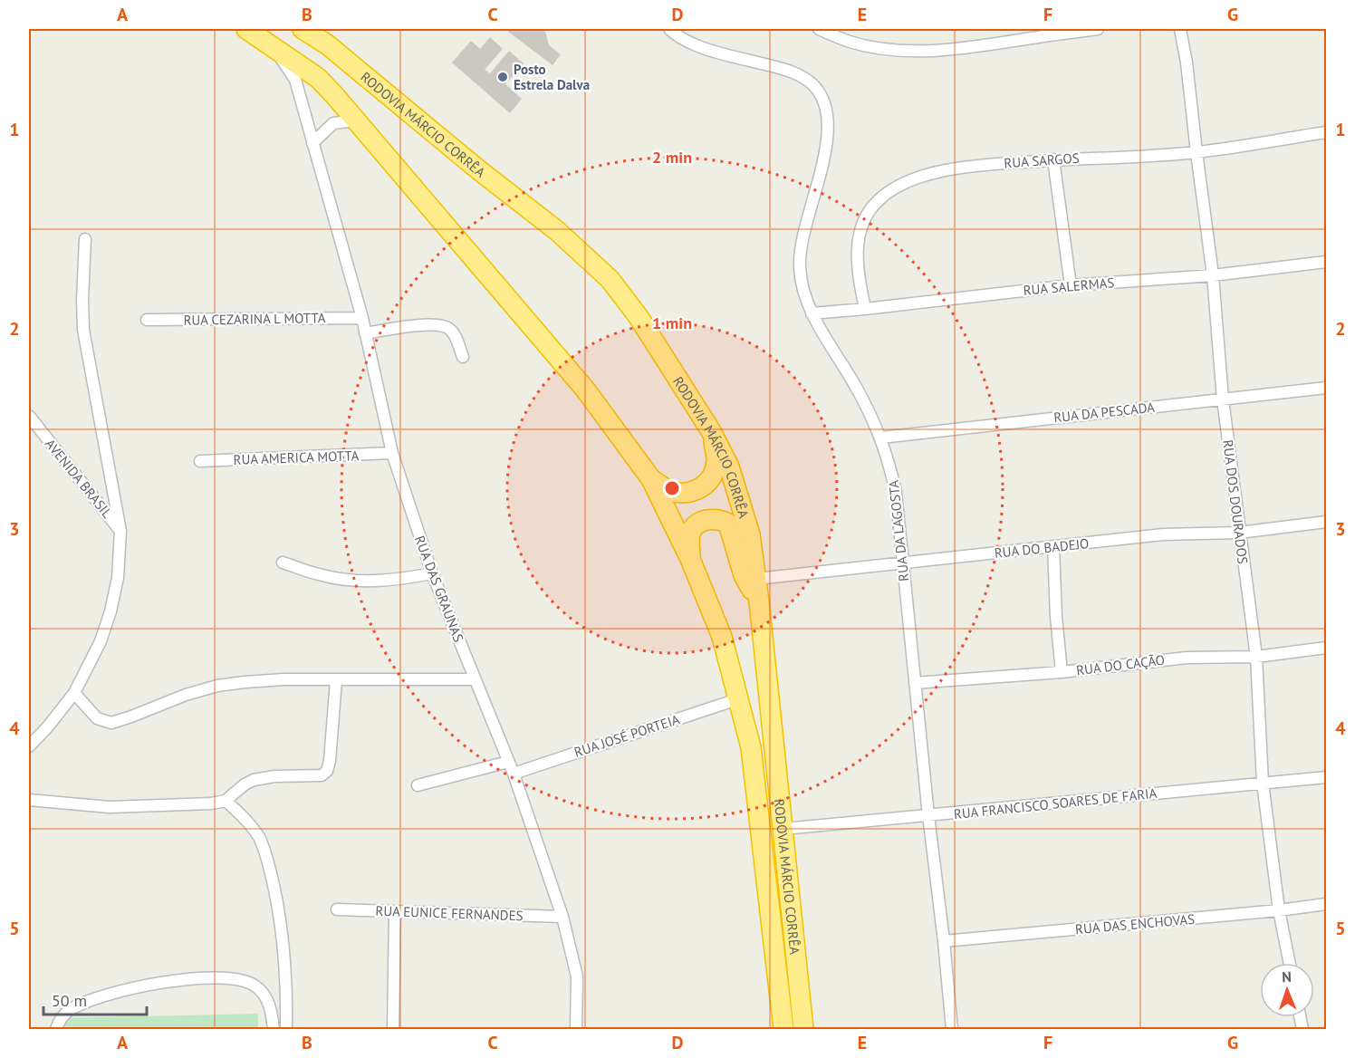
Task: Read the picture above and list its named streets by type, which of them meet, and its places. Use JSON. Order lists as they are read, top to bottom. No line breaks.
{"streets":{"highway":["RODOVIA MÁRCIO CORRÊA"],"street":["RUA SARGOS","RUA SALERMAS","RUA CEZARINA L MOTTA","RUA DA PESCADA","RUA AMERICA MOTTA","AVENIDA BRASIL","RUA DOS DOURADOS","RUA DA LAGOSTA","RUA DO BADEJO","RUA DAS GRAUNAS","RUA DO CAÇÃO","RUA JOSÉ PORTEIA","RUA FRANCISCO SOARES DE FARIA","RUA EUNICE FERNANDES","RUA DAS ENCHOVAS"]},"crossings":[["RODOVIA MÁRCIO CORRÊA","RUA DO BADEJO"],["RODOVIA MÁRCIO CORRÊA","RUA DAS GRAUNAS"],["RODOVIA MÁRCIO CORRÊA","RUA JOSÉ PORTEIA"],["RODOVIA MÁRCIO CORRÊA","RUA FRANCISCO SOARES DE FARIA"],["RUA SARGOS","RUA SALERMAS"],["RUA SARGOS","RUA DOS DOURADOS"],["RUA SALERMAS","RUA DOS DOURADOS"],["RUA SALERMAS","RUA DA LAGOSTA"],["RUA CEZARINA L MOTTA","RUA DAS GRAUNAS"],["RUA DA PESCADA","RUA DOS DOURADOS"],["RUA DA PESCADA","RUA DA LAGOSTA"],["RUA AMERICA MOTTA","RUA DAS GRAUNAS"],["RUA DOS DOURADOS","RUA DO BADEJO"],["RUA DOS DOURADOS","RUA DO CAÇÃO"],["RUA DOS DOURADOS","RUA FRANCISCO SOARES DE FARIA"],["RUA DOS DOURADOS","RUA DAS ENCHOVAS"],["RUA DA LAGOSTA","RUA DO BADEJO"],["RUA DA LAGOSTA","RUA DO CAÇÃO"],["RUA DA LAGOSTA","RUA FRANCISCO SOARES DE FARIA"],["RUA DA LAGOSTA","RUA DAS ENCHOVAS"],["RUA DAS GRAUNAS","RUA JOSÉ PORTEIA"],["RUA DAS GRAUNAS","RUA EUNICE FERNANDES"]],"places":["Posto Estrela Dalva"],"scale_bar":"50 m","north":"top","grid":{"columns":["A","B","C","D","E","F","G"],"rows":["1","2","3","4","5"]},"rings":["2 min","1 min"]}
